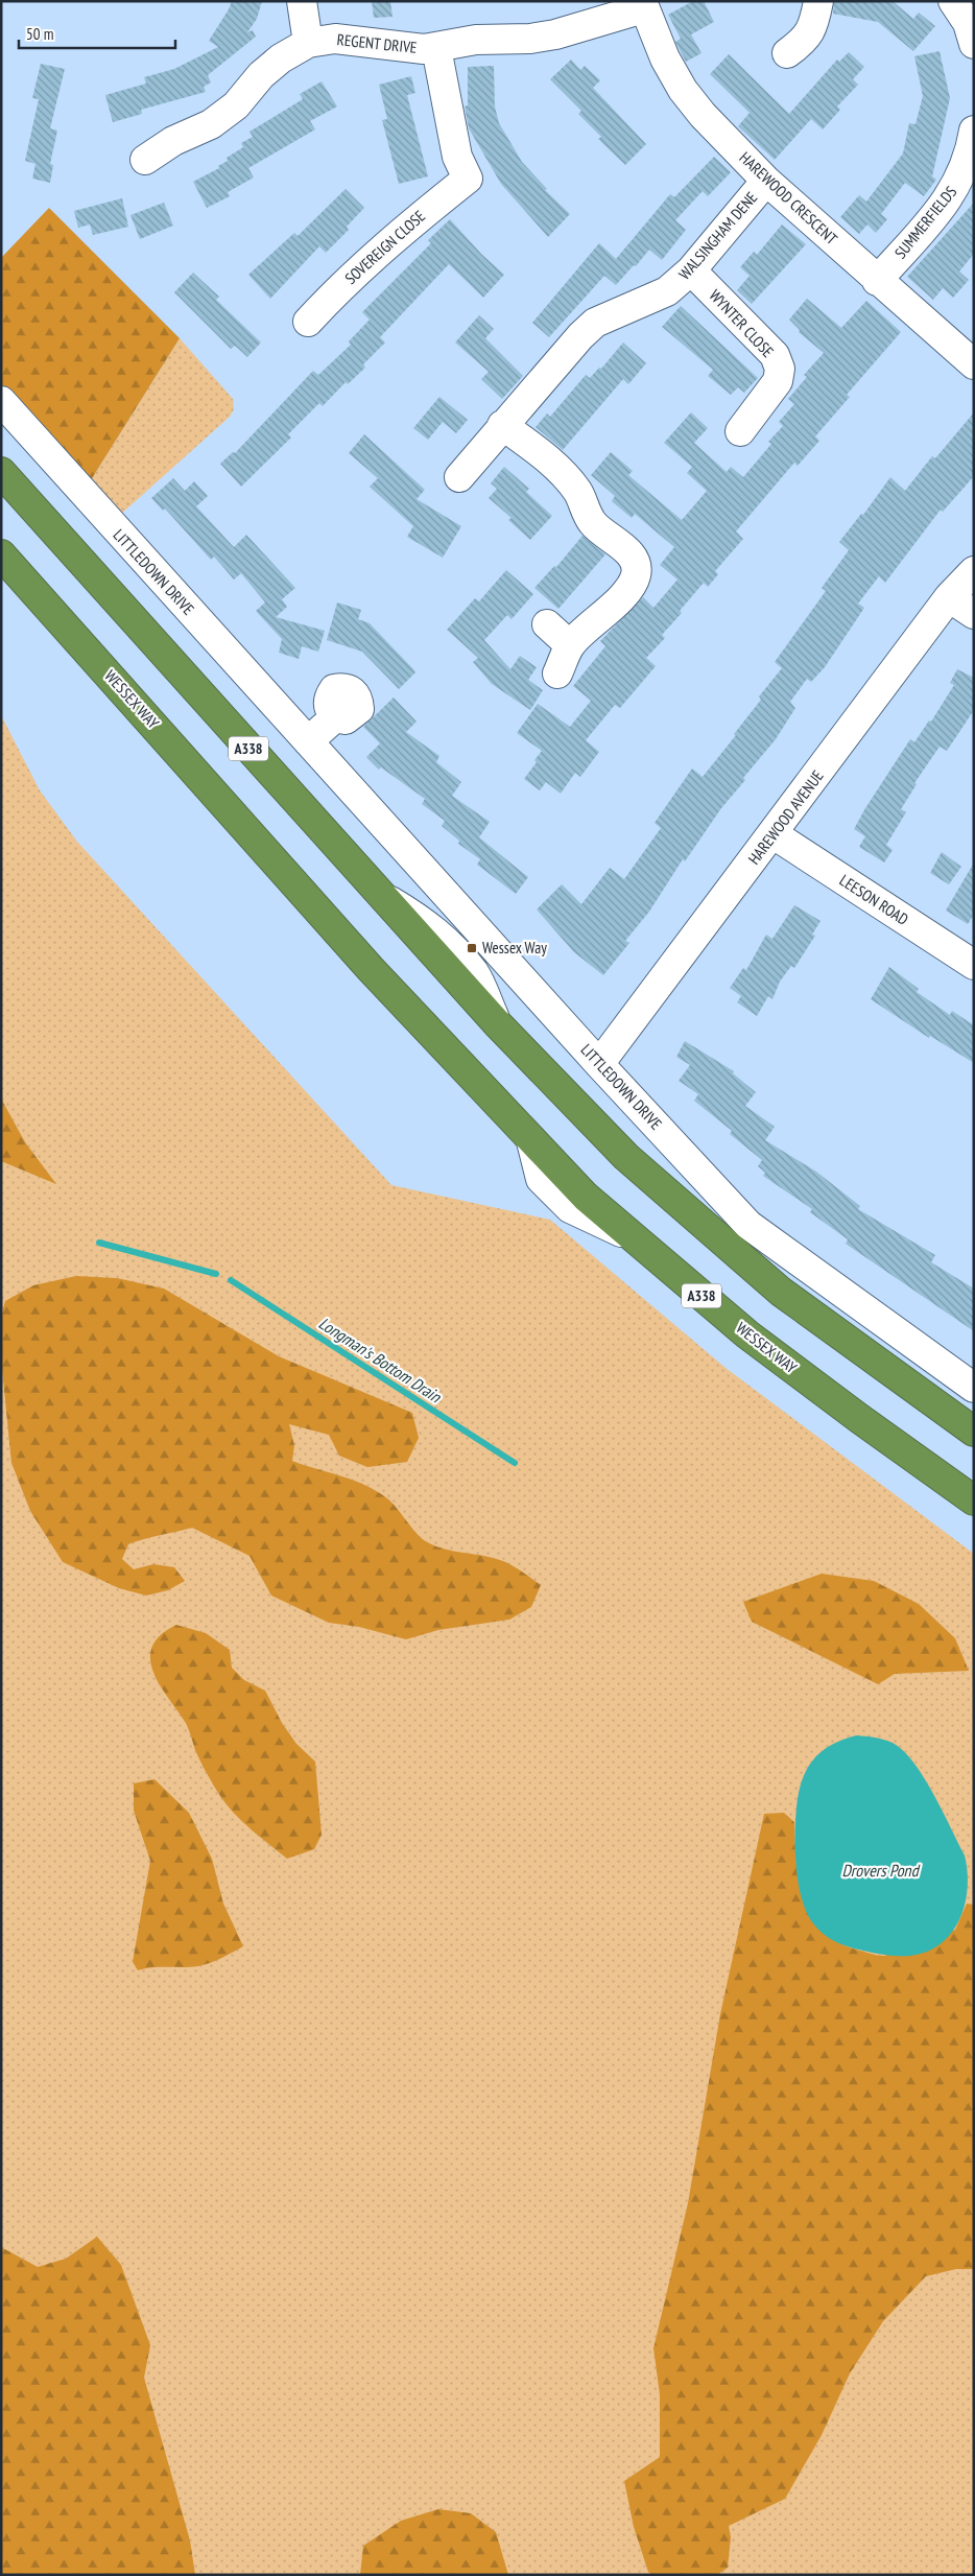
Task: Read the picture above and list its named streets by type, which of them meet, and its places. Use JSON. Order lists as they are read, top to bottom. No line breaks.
{"streets":{"highway":["WESSEX WAY","A338"],"street":["REGENT DRIVE","HAREWOOD CRESCENT","SUMMERFIELDS","WALSINGHAM DENE","SOVEREIGN CLOSE","WYNTER CLOSE","LITTLEDOWN DRIVE","HAREWOOD AVENUE","LEESON ROAD"]},"crossings":[["REGENT DRIVE","HAREWOOD CRESCENT"],["REGENT DRIVE","SOVEREIGN CLOSE"],["HAREWOOD CRESCENT","SUMMERFIELDS"],["HAREWOOD CRESCENT","WALSINGHAM DENE"],["WALSINGHAM DENE","WYNTER CLOSE"],["LITTLEDOWN DRIVE","HAREWOOD AVENUE"],["HAREWOOD AVENUE","LEESON ROAD"]],"water":["Longman's Bottom Drain","Drovers Pond"],"places":{"transit":["Wessex Way"]},"scale_bar":"50 m"}
